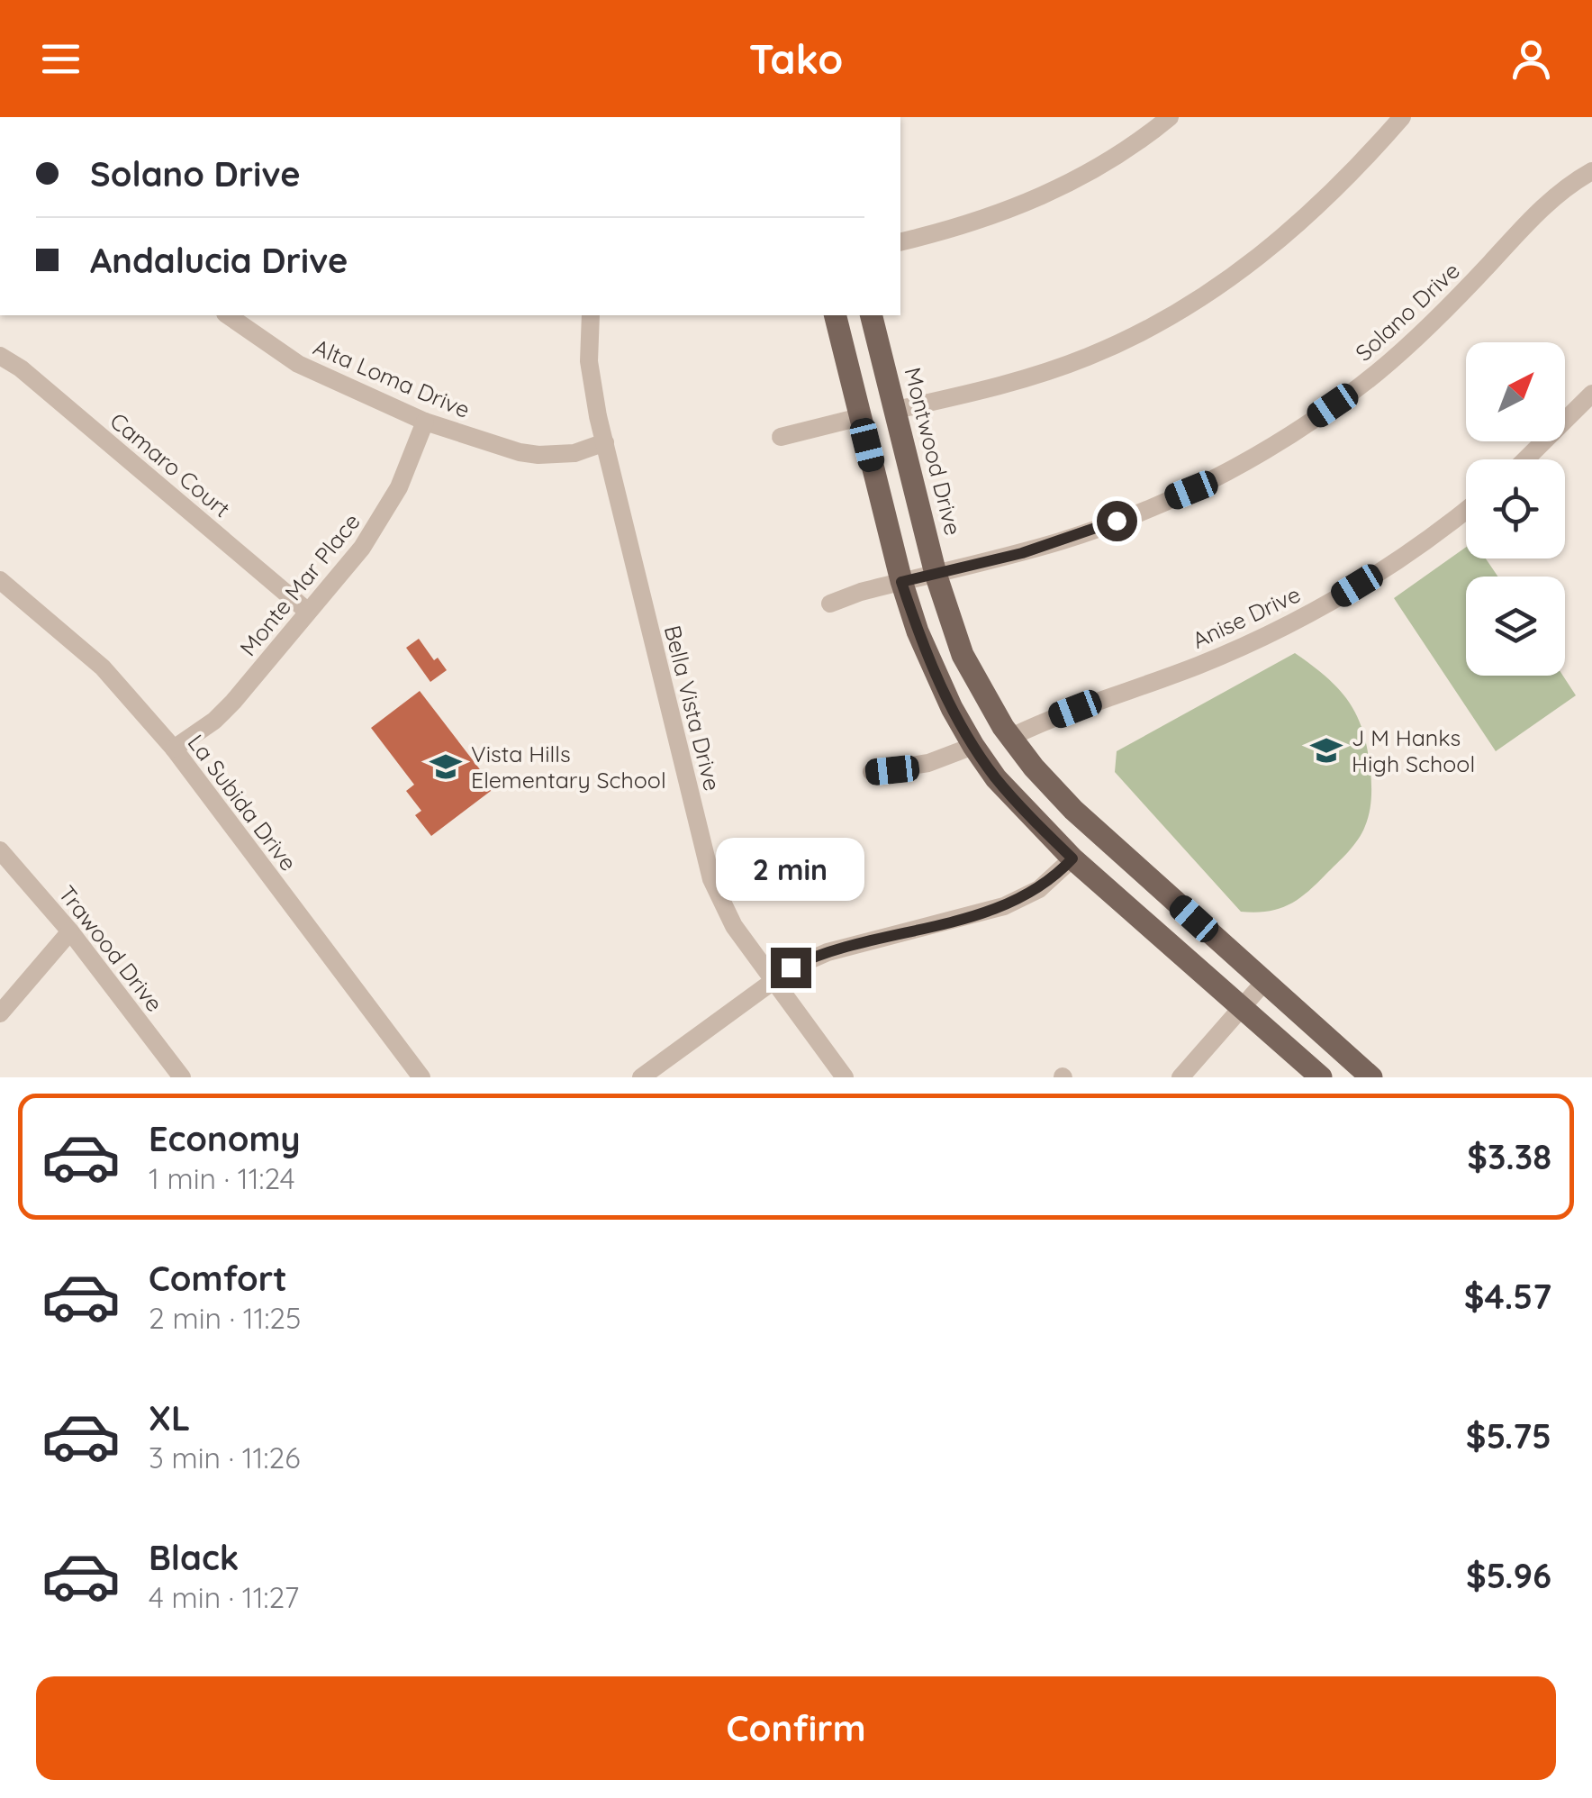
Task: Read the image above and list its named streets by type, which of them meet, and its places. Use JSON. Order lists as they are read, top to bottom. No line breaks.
{"streets":{"main road":["Montwood Drive"],"street":["Solano Drive","Alta Loma Drive","Camaro Court","Monte Mar Place","Anise Drive","Bella Vista Drive","La Subida Drive","Trawood Drive"]},"crossings":[["Solano Drive","Montwood Drive"],["Alta Loma Drive","Monte Mar Place"],["Alta Loma Drive","Bella Vista Drive"],["Montwood Drive","Anise Drive"],["Camaro Court","Monte Mar Place"],["Monte Mar Place","La Subida Drive"]],"places":{"school or university":["J M Hanks High School","Vista Hills Elementary School"]},"north":"top right","page":{"header":"Tako","banner":["Solano Drive","Andalucia Drive"],"bubble":"2 min","list":[{"name":"Economy","note":"1 min · 11:24","value":"$3.38"},{"name":"Comfort","note":"2 min · 11:25","value":"$4.57"},{"name":"XL","note":"3 min · 11:26","value":"$5.75"},{"name":"Black","note":"4 min · 11:27","value":"$5.96"}],"buttons":"Confirm"}}
